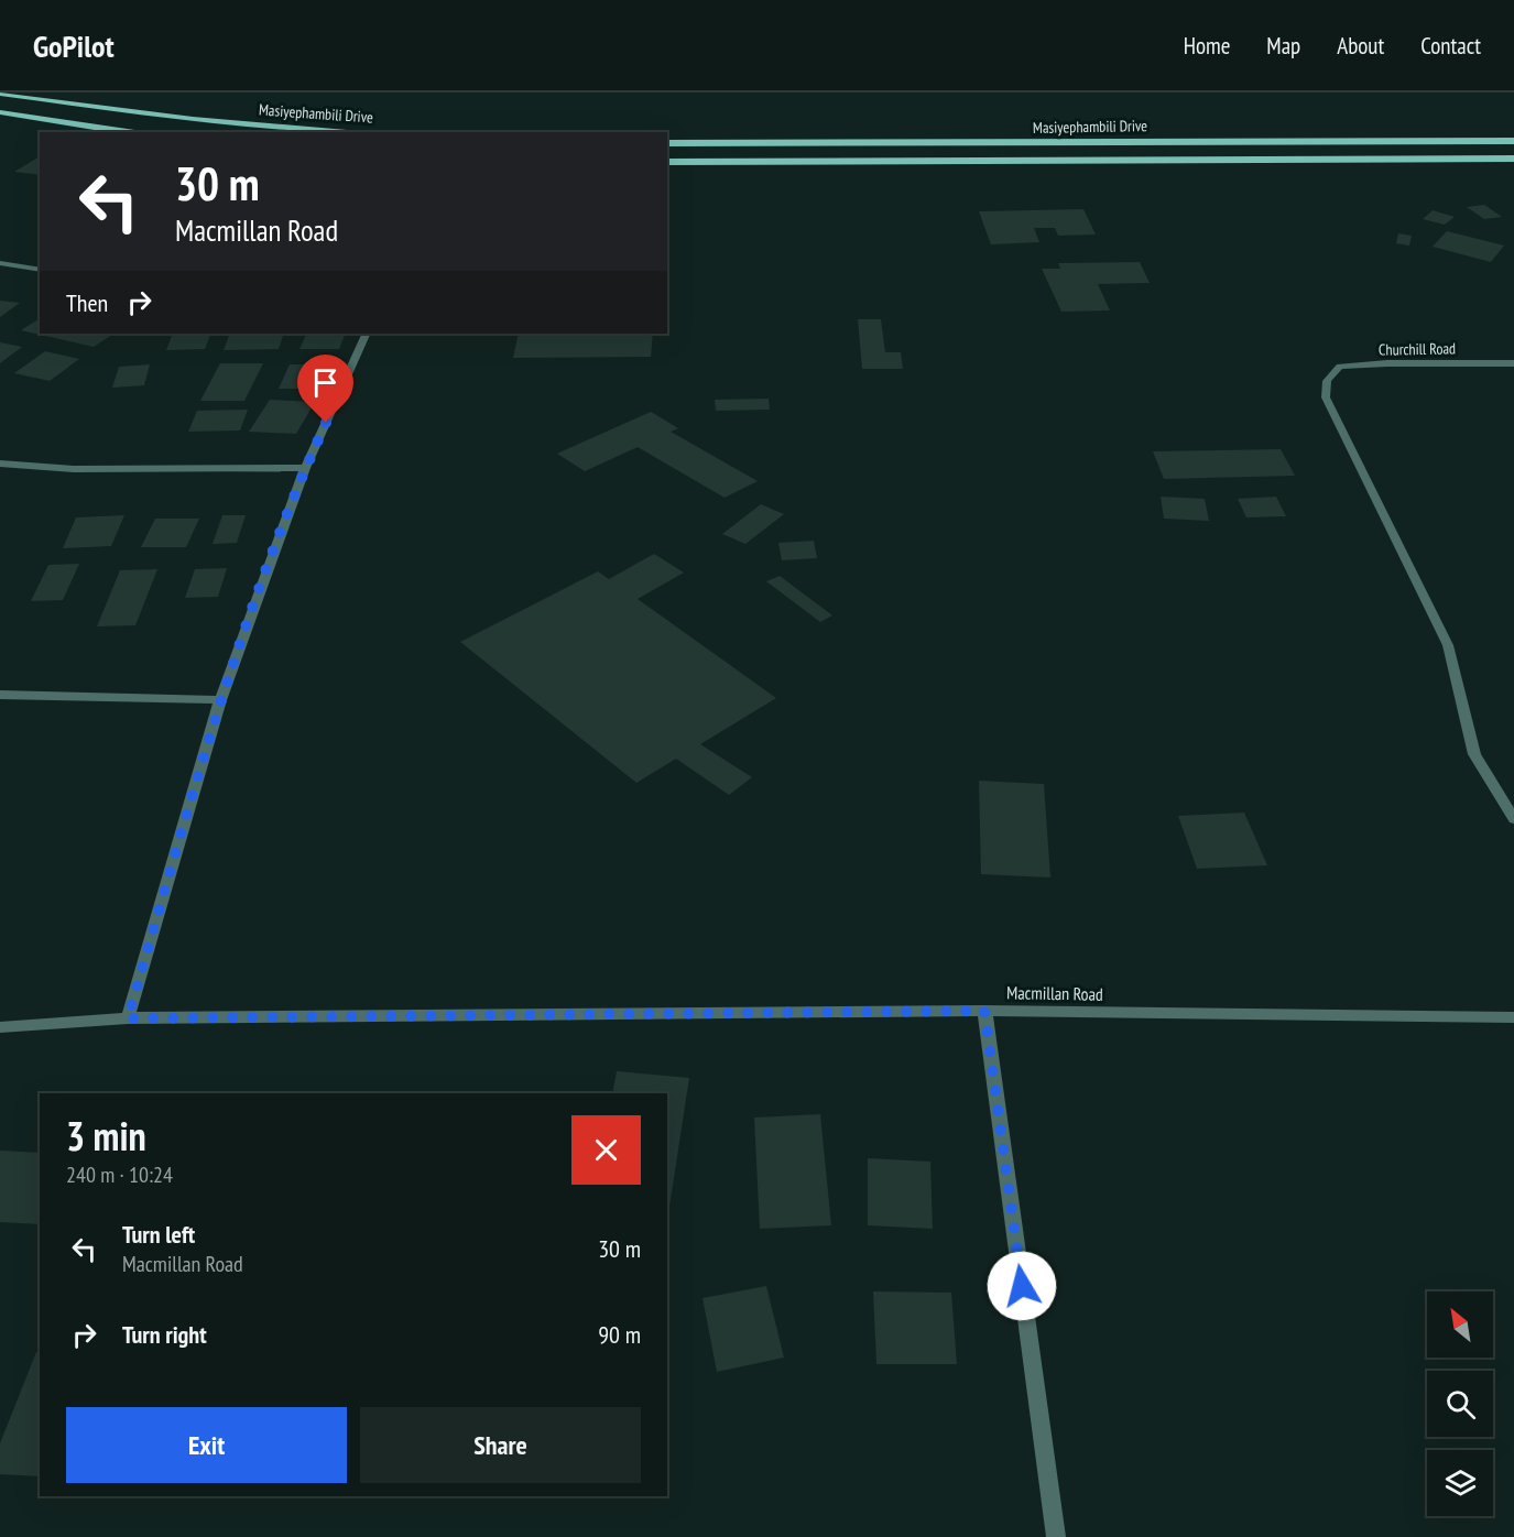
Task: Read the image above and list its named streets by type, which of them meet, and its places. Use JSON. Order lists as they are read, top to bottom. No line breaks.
{"streets":{"main road":["Masiyephambili Drive"],"street":["Churchill Road","Macmillan Road"]},"north":"top left","page":{"header":"GoPilot","nav":["Home","Map","About","Contact"],"turn":["30 m","Macmillan Road"],"then":"Then","heading":["3 min","240 m · 10:24"],"list":[{"name":"Turn left","note":"Macmillan Road","value":"30 m"},{"name":"Turn right","value":"90 m"}],"buttons":["Exit","Share"]}}
